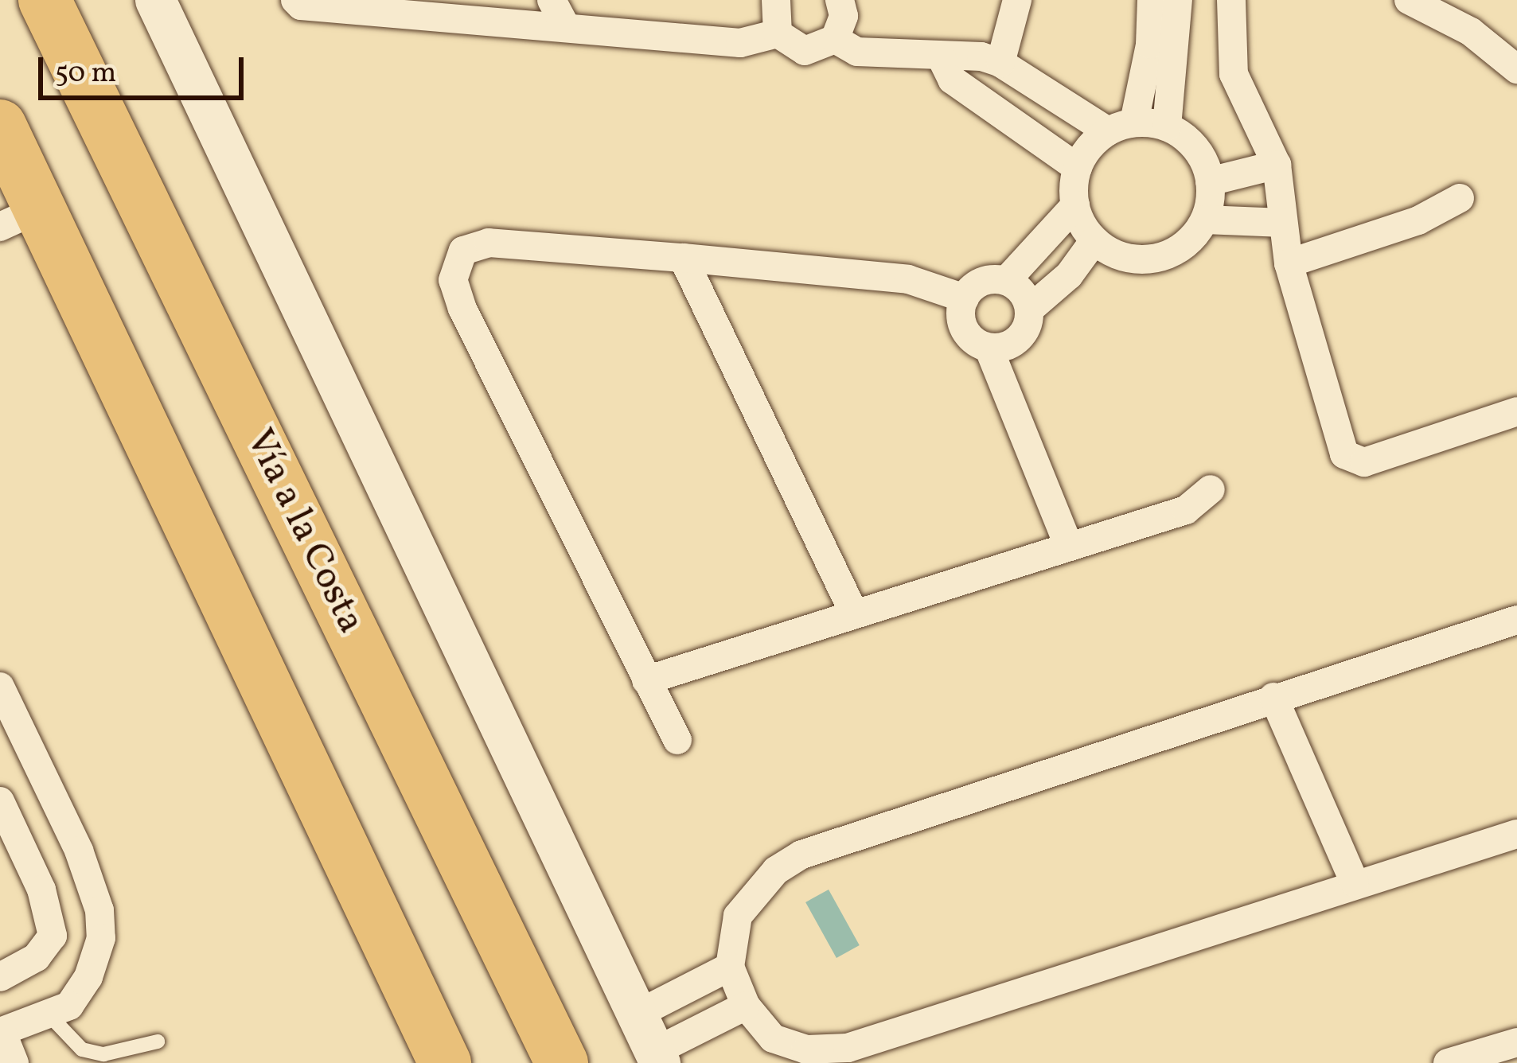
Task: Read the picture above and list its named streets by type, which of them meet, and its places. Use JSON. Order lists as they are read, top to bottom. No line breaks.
{"streets":{"highway":["Vía a la Costa"]},"scale_bar":"50 m"}
